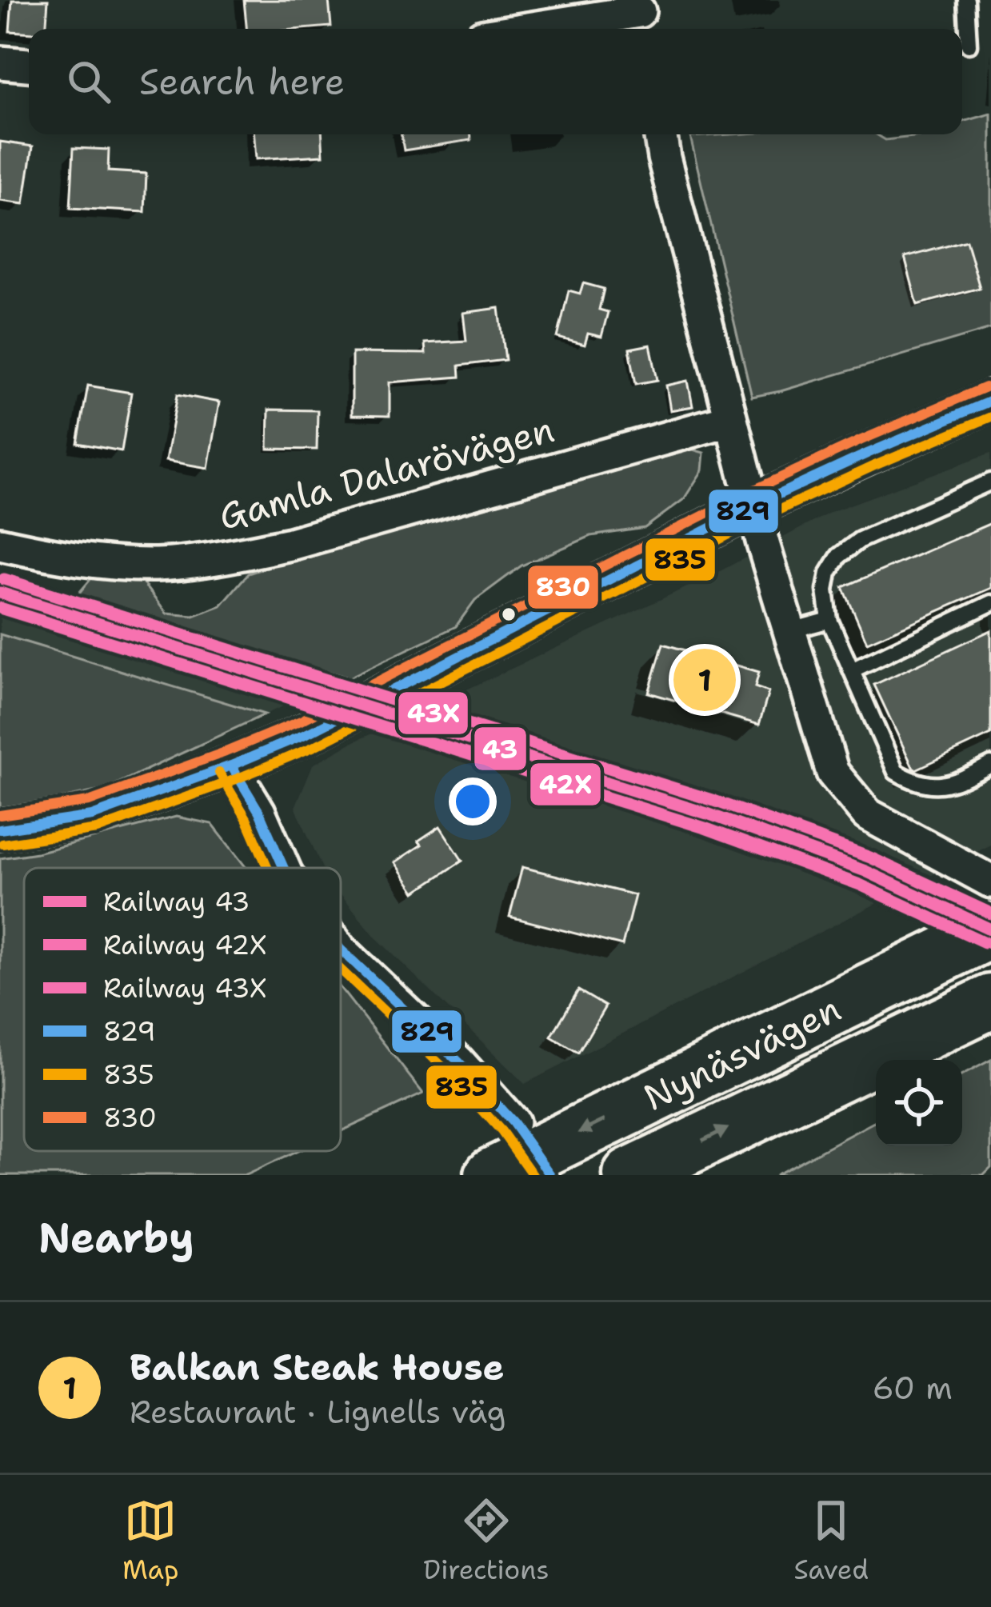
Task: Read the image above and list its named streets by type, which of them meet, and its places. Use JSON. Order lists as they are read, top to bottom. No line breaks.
{"streets":{"highway":["Nynäsvägen"],"street":["Gamla Dalarövägen"]},"lines":["transit line 830","transit line 829","transit line 835","rail line 43X","rail line 43","rail line 42X"],"legend":["Railway 43","Railway 42X","Railway 43X","829","835","830"],"page":{"search":"Search here","pins":"1","heading":"Nearby","list":[{"mark":"1","name":"Balkan Steak House","note":"Restaurant · Lignells väg","value":"60 m"}],"nav":["Map","Directions","Saved"]}}
